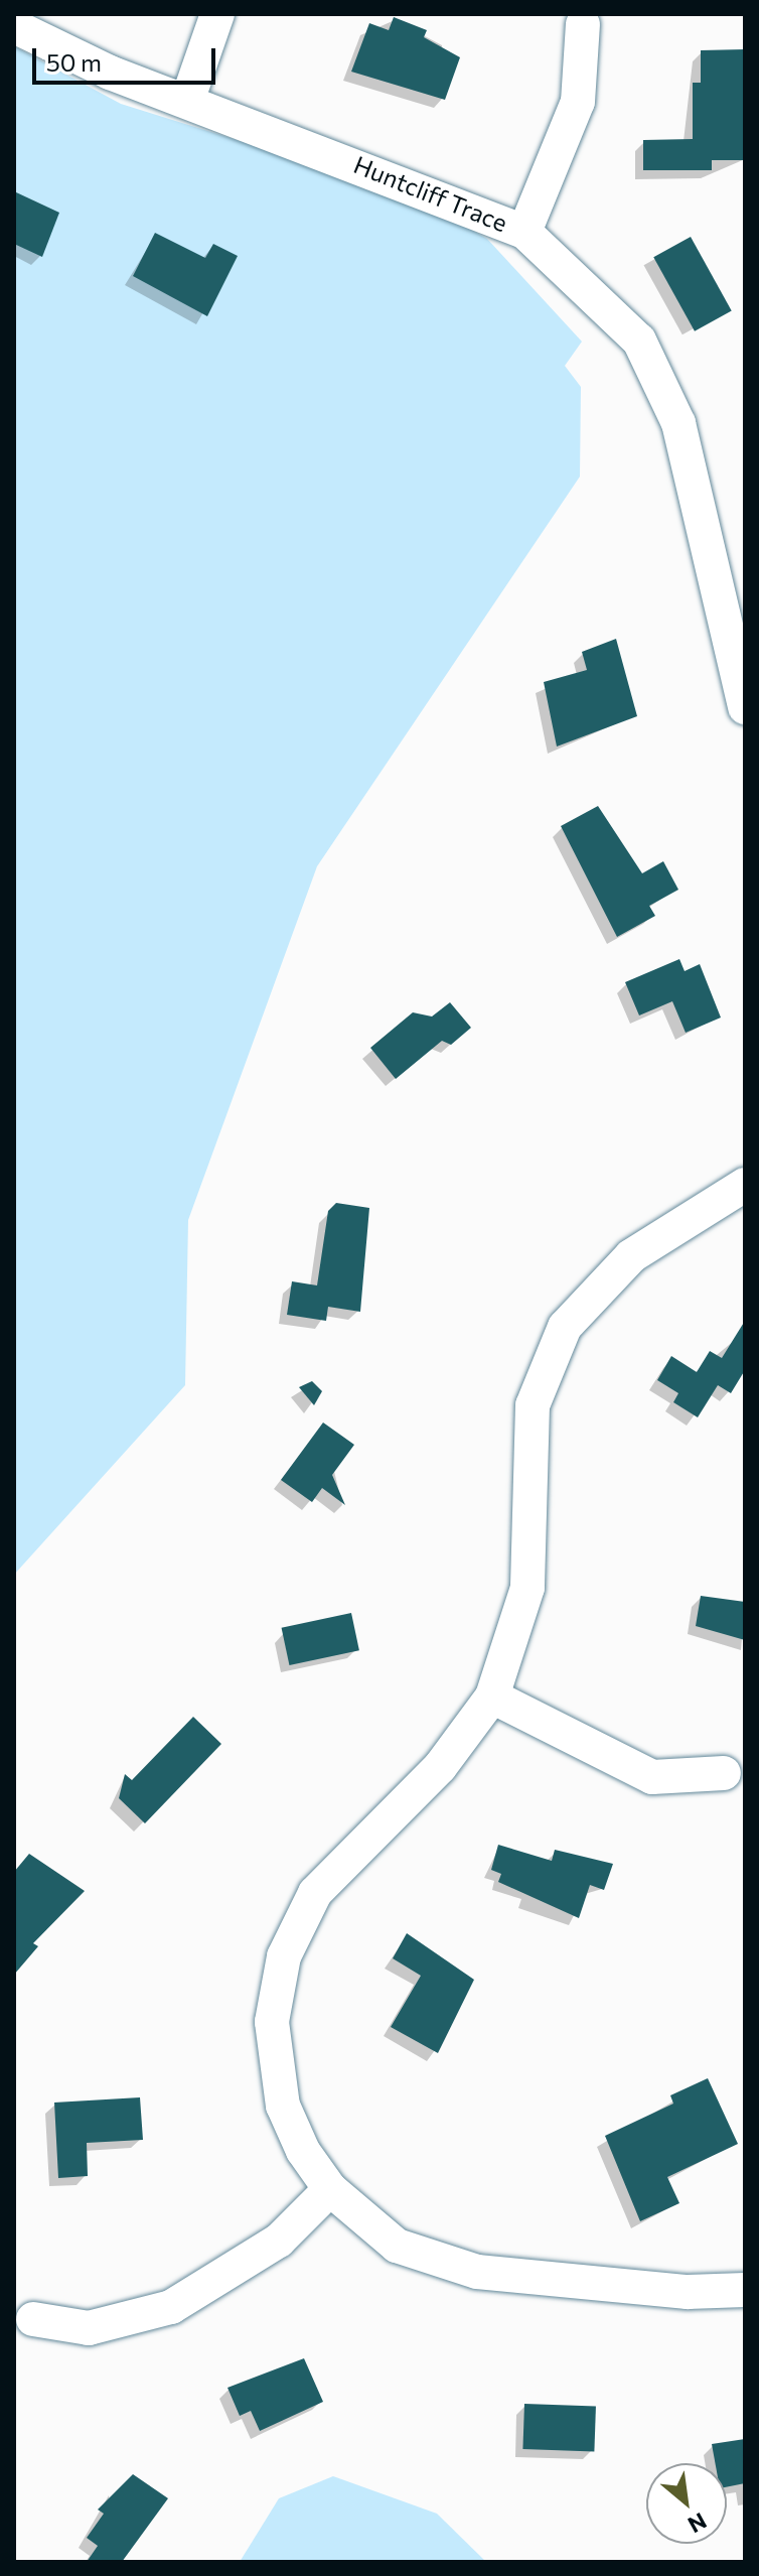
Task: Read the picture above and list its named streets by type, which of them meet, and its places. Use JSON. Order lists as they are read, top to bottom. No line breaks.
{"streets":{"street":["Huntcliff Trace"]},"scale_bar":"50 m","north":"bottom right"}
